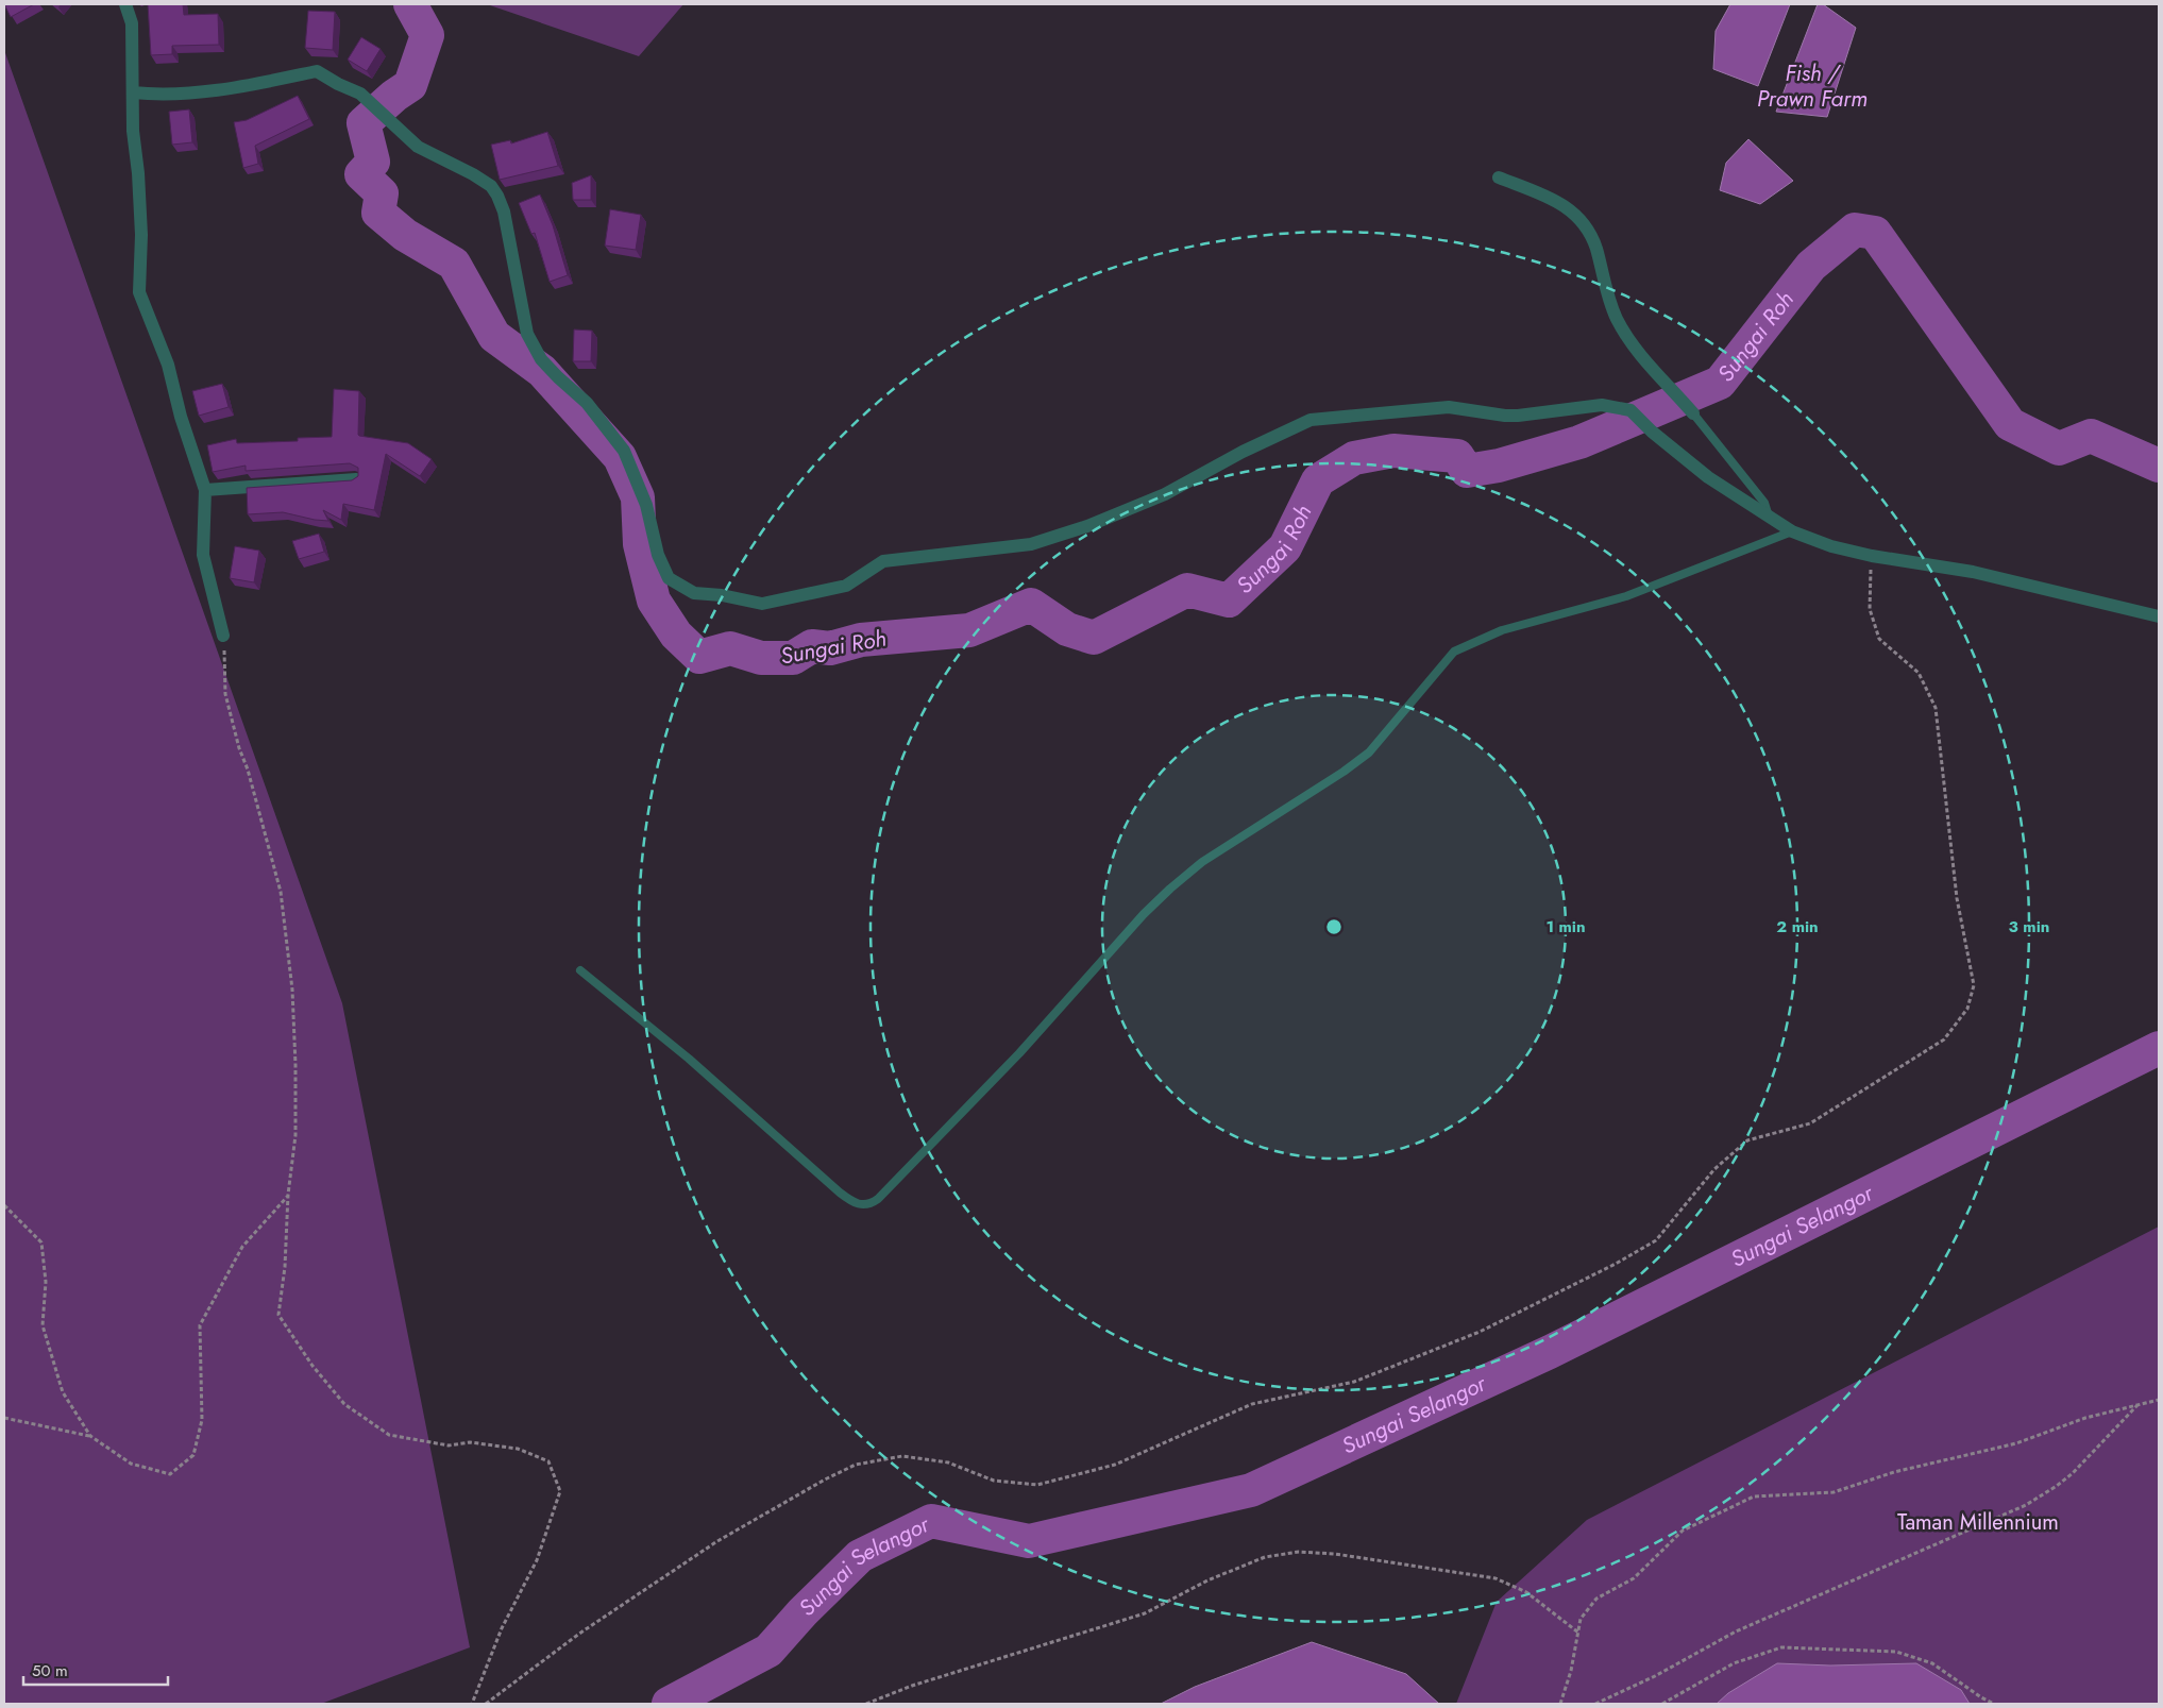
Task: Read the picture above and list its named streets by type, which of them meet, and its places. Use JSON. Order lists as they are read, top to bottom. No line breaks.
{"water":["Fish / Prawn Farm","Sungai Roh","Sungai Selangor"],"parks":["Taman Millennium"],"scale_bar":"50 m","rings":["1 min","2 min","3 min"]}
